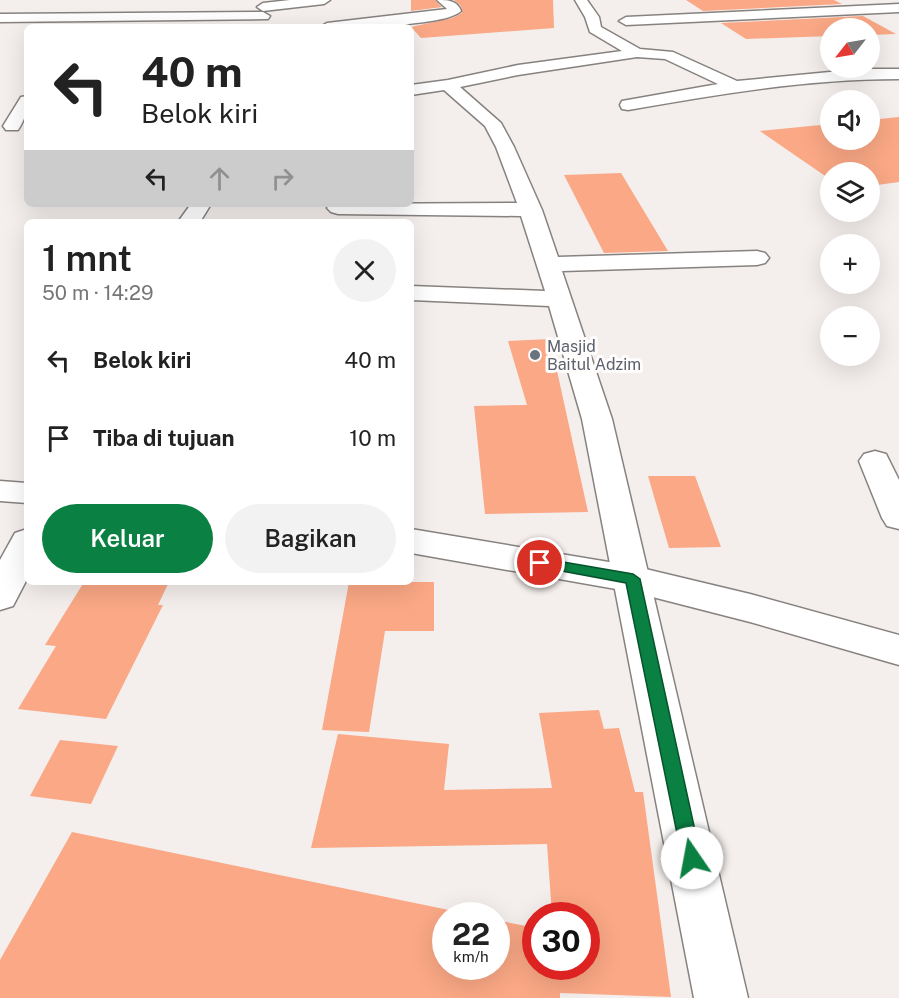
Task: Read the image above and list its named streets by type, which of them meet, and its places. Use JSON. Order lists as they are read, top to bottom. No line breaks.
{"places":["Masjid Baitul Adzim"],"north":"bottom left","page":{"map_buttons":["+","−"],"turn":["40 m","Belok kiri"],"heading":["1 mnt","50 m · 14:29"],"list":[{"name":"Belok kiri","value":"40 m"},{"name":"Tiba di tujuan","value":"10 m"}],"buttons":["Keluar","Bagikan"],"speed":"22 km/h","limit":"30"}}
